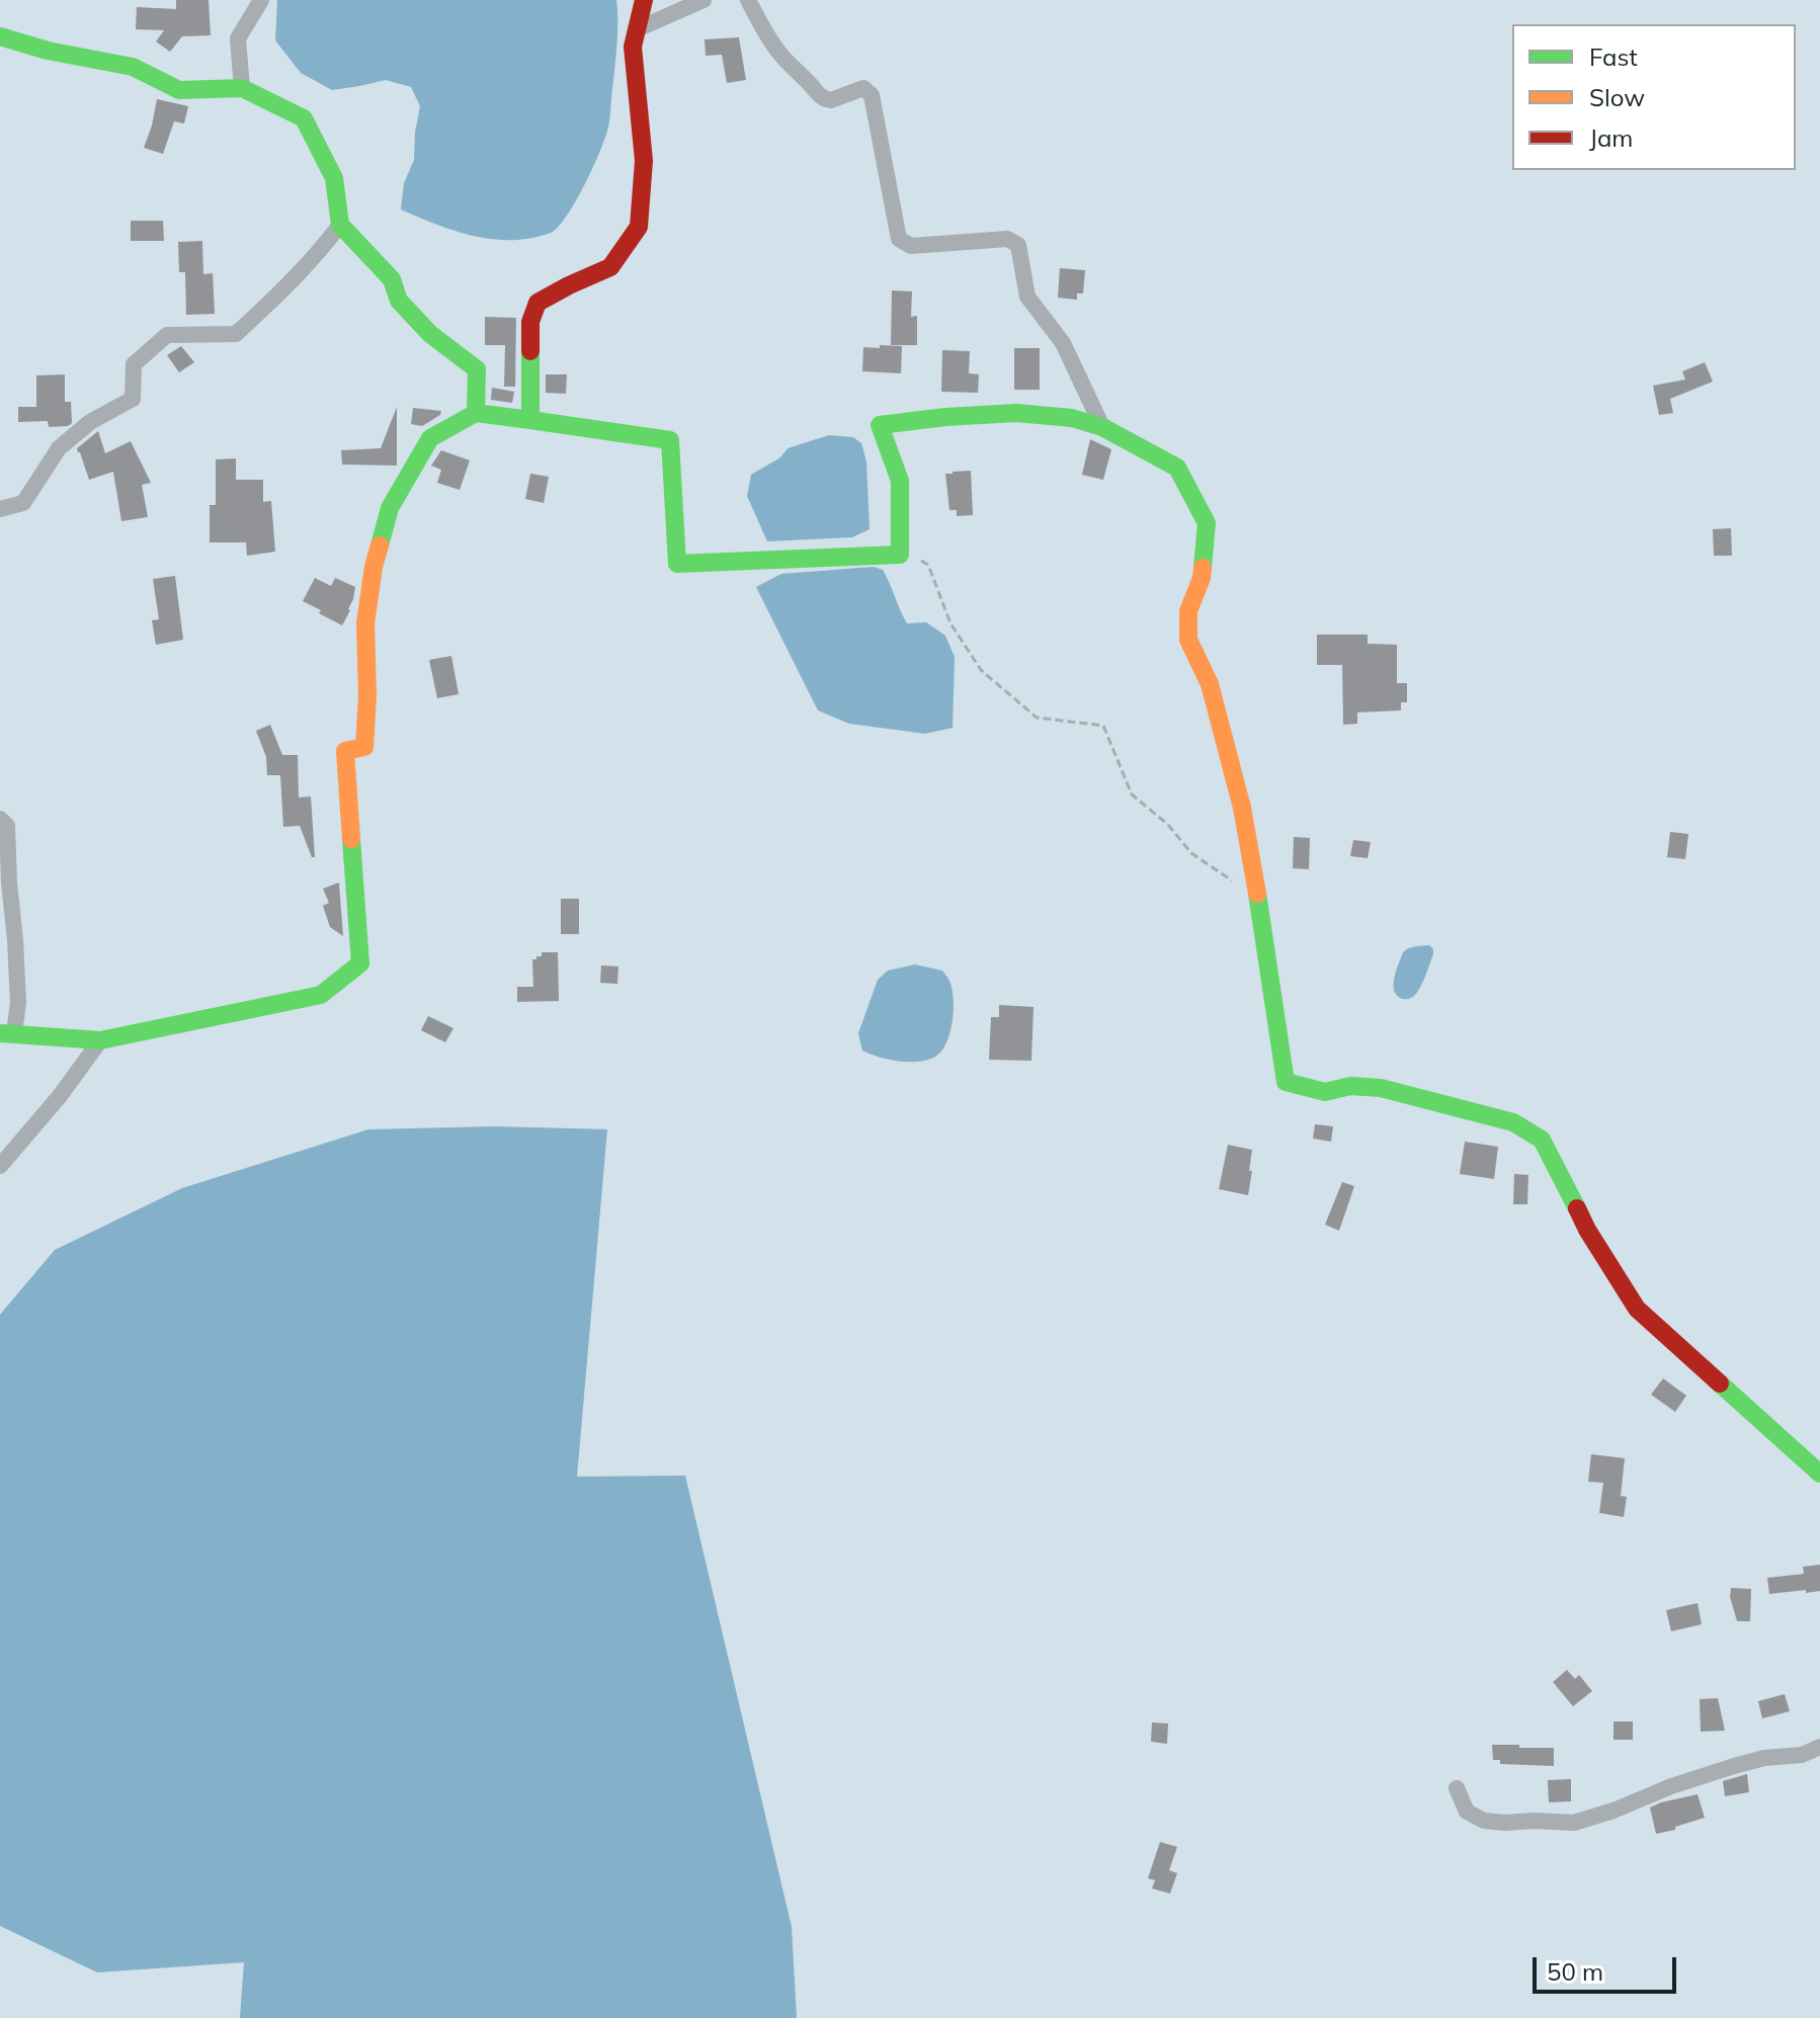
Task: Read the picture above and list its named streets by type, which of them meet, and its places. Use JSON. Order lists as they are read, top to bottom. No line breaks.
{"legend":["Fast","Slow","Jam"],"scale_bar":"50 m"}
